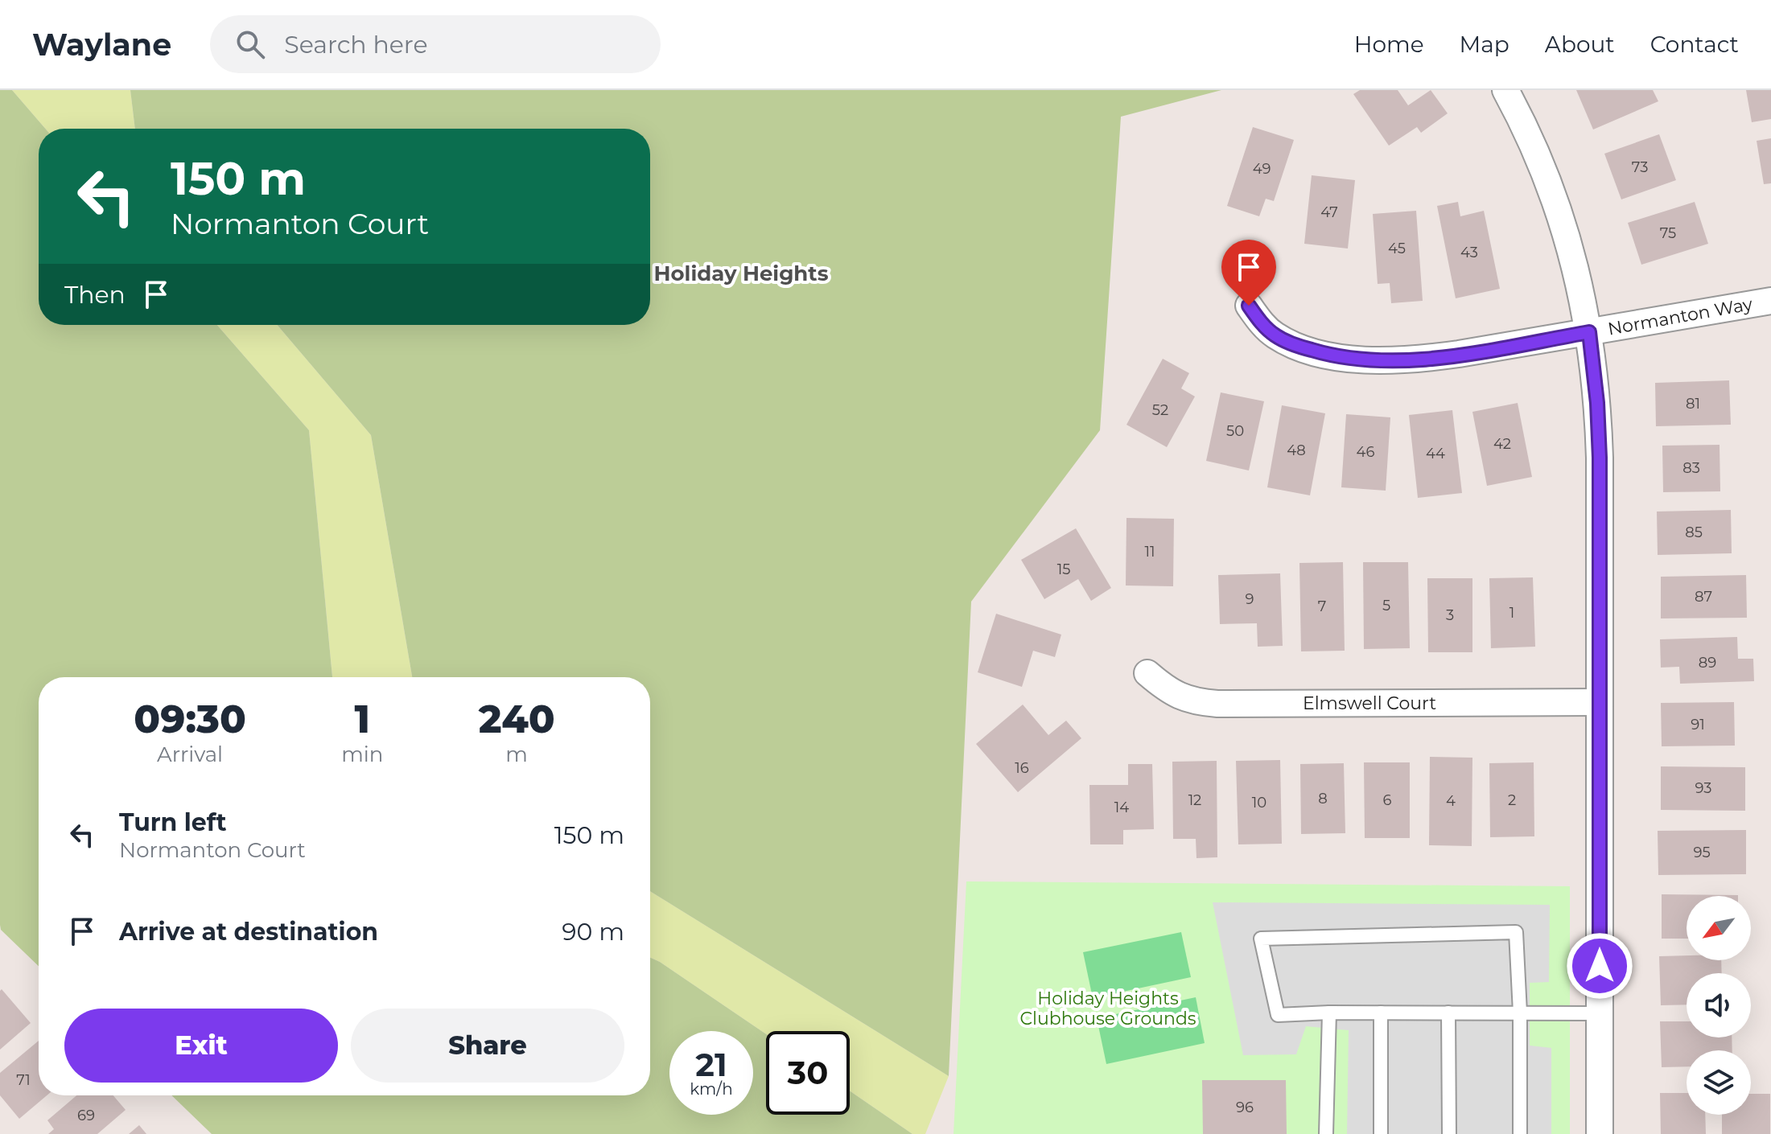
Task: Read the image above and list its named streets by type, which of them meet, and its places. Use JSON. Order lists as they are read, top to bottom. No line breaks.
{"streets":{"street":["Normanton Way","Elmswell Court"]},"districts":["Holiday Heights"],"parks":["Holiday Heights Clubhouse Grounds"],"house_numbers":["73","49","47","75","45","43","81","52","50","42","48","46","44","83","85","11","15","87","9","5","7","1","3","89","91","16","93","8","12","6","2","4","10","14","95","71","96","69"],"north":"bottom left","page":{"header":"Waylane","search":"Search here","nav":["Home","Map","About","Contact"],"turn":["150 m","Normanton Court"],"then":"Then","eta":["09:30","Arrival","1","min","240","m"],"list":[{"name":"Turn left","note":"Normanton Court","value":"150 m"},{"name":"Arrive at destination","value":"90 m"}],"buttons":["Exit","Share"],"speed":"21 km/h","limit":"30"}}
